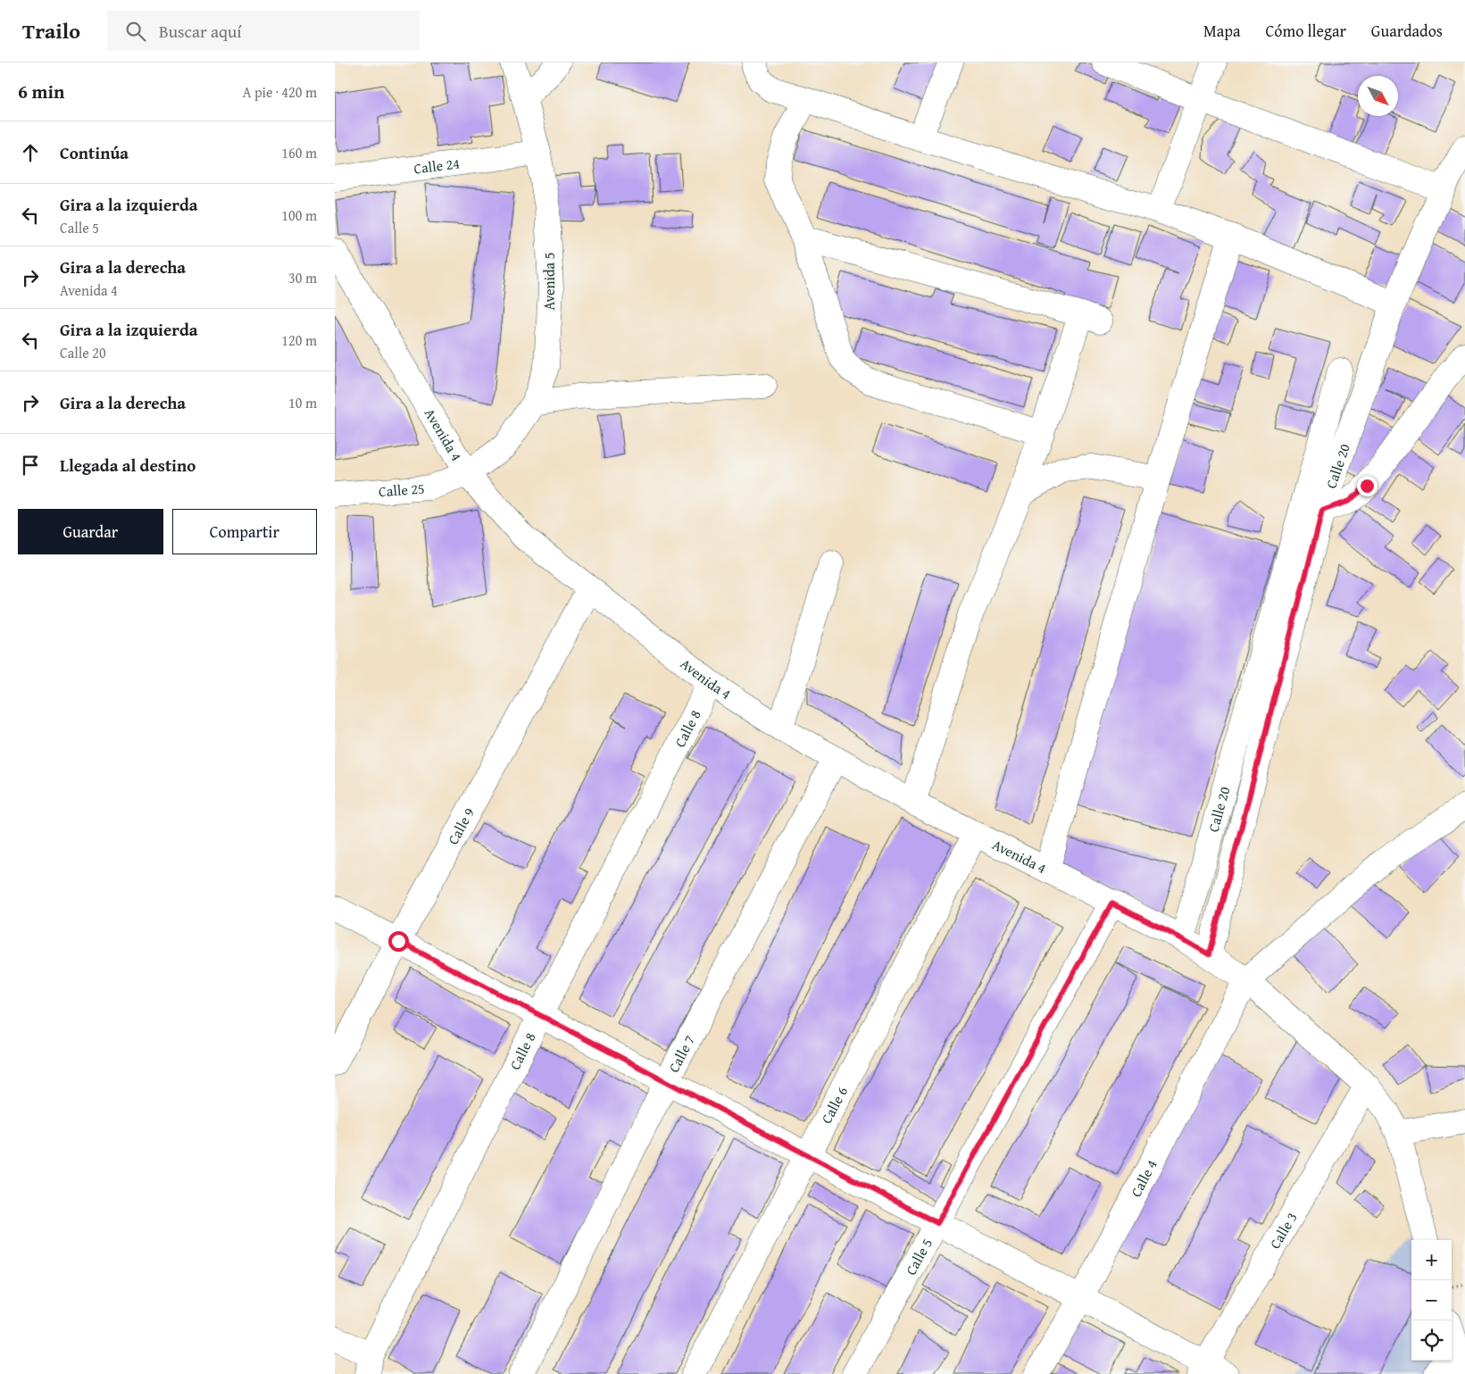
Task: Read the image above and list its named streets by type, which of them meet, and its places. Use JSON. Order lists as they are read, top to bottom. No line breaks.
{"streets":{"street":["Calle 24","Avenida 5","Avenida 4","Calle 20","Calle 25","Calle 8","Calle 9","Calle 7","Calle 6","Calle 4","Calle 3","Calle 5"]},"crossings":[["Calle 24","Avenida 5"],["Avenida 5","Avenida 4"],["Avenida 5","Calle 25"],["Avenida 4","Calle 20"],["Avenida 4","Calle 25"],["Avenida 4","Calle 8"],["Avenida 4","Calle 9"],["Avenida 4","Calle 7"],["Avenida 4","Calle 6"],["Avenida 4","Calle 4"],["Avenida 4","Calle 3"],["Avenida 4","Calle 5"]],"north":"bottom right","page":{"header":"Trailo","search":"Buscar aquí","nav":["Mapa","Cómo llegar","Guardados"],"heading":["6 min","A pie · 420 m"],"list":[["Continúa","160 m"],["Gira a la izquierda","Calle 5","100 m"],["Gira a la derecha","Avenida 4","30 m"],["Gira a la izquierda","Calle 20","120 m"],["Gira a la derecha","10 m"],"Llegada al destino"],"buttons":["Guardar","Compartir"],"map_buttons":["+","−"]}}
